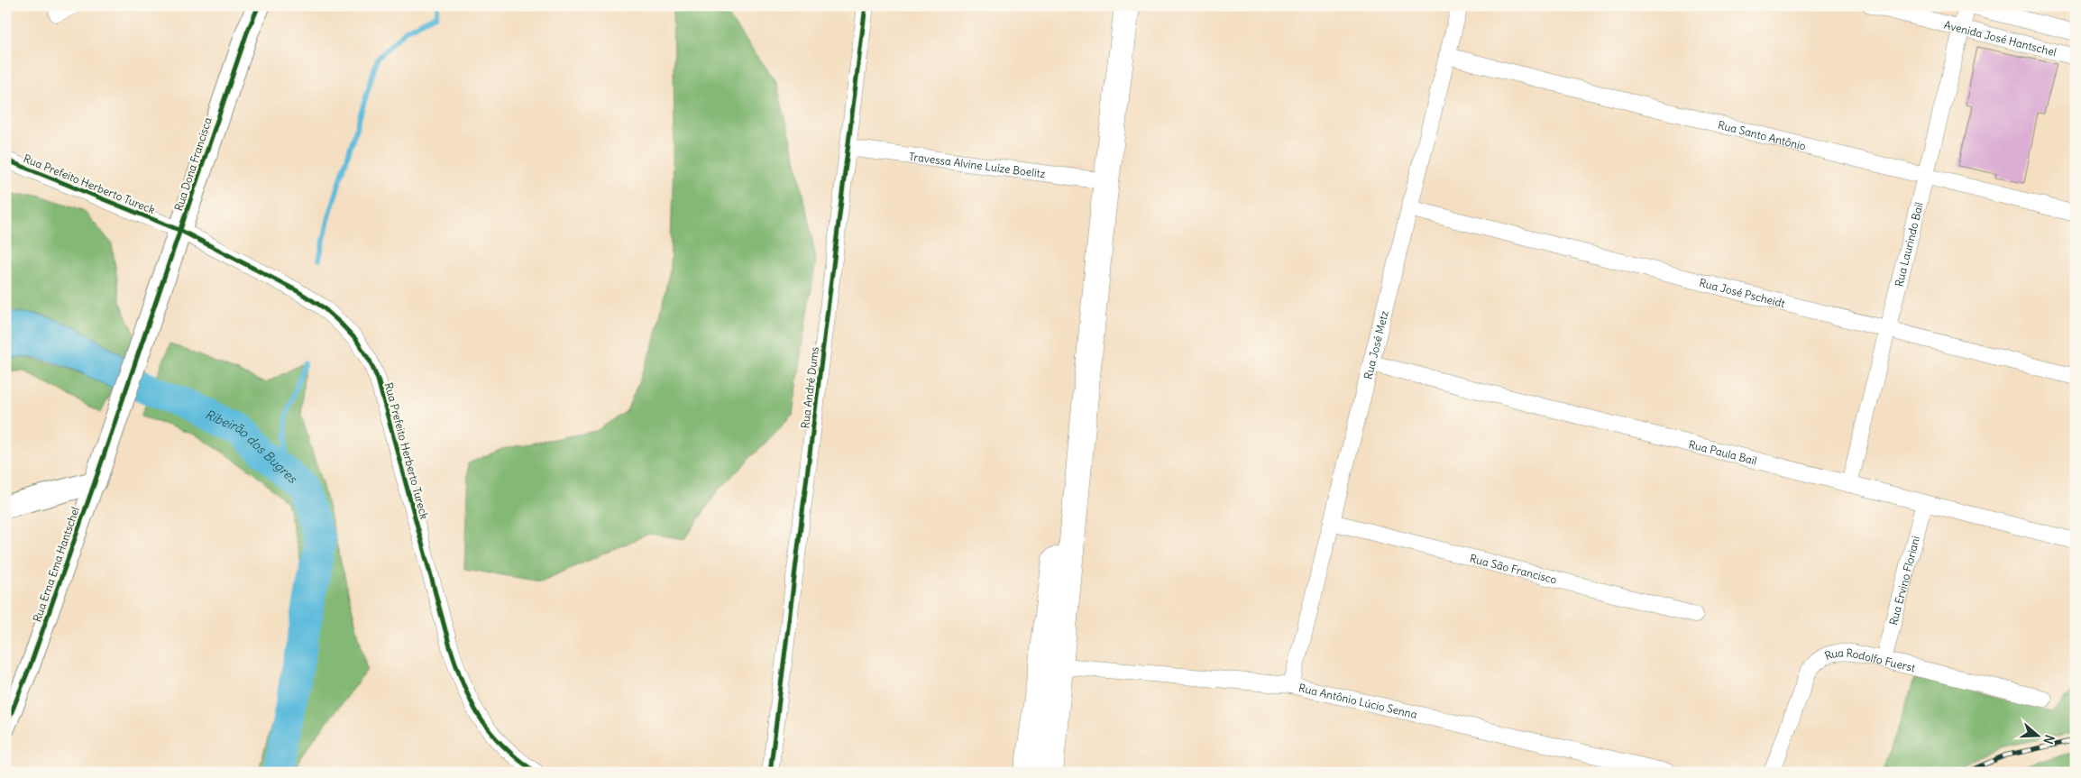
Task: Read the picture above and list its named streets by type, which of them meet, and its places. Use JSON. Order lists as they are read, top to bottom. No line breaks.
{"streets":{"main road":["Rua Dona Francisca","Rua Erna Ema Hantschel"],"street":["Avenida José Hantschel","Rua Santo Antônio","Travessa Alvine Luíze Boelitz","Rua Prefeito Herberto Tureck","Rua Laurindo Bail","Rua José Pscheidt","Rua José Metz","Rua André Dums","Rua Paula Bail","Rua São Francisco","Rua Ervino Floriani","Rua Rodolfo Fuerst","Rua Antônio Lúcio Senna"]},"crossings":[["Avenida José Hantschel","Rua Laurindo Bail"],["Rua Santo Antônio","Rua Laurindo Bail"],["Rua Santo Antônio","Rua José Metz"],["Rua Dona Francisca","Rua Prefeito Herberto Tureck"],["Rua Dona Francisca","Rua Erna Ema Hantschel"],["Travessa Alvine Luíze Boelitz","Rua André Dums"],["Rua Laurindo Bail","Rua José Pscheidt"],["Rua Laurindo Bail","Rua Paula Bail"],["Rua José Pscheidt","Rua José Metz"],["Rua José Metz","Rua Paula Bail"],["Rua José Metz","Rua São Francisco"],["Rua José Metz","Rua Antônio Lúcio Senna"],["Rua Paula Bail","Rua Ervino Floriani"],["Rua Ervino Floriani","Rua Rodolfo Fuerst"]],"water":["Ribeirão dos Bugres"],"north":"right"}
